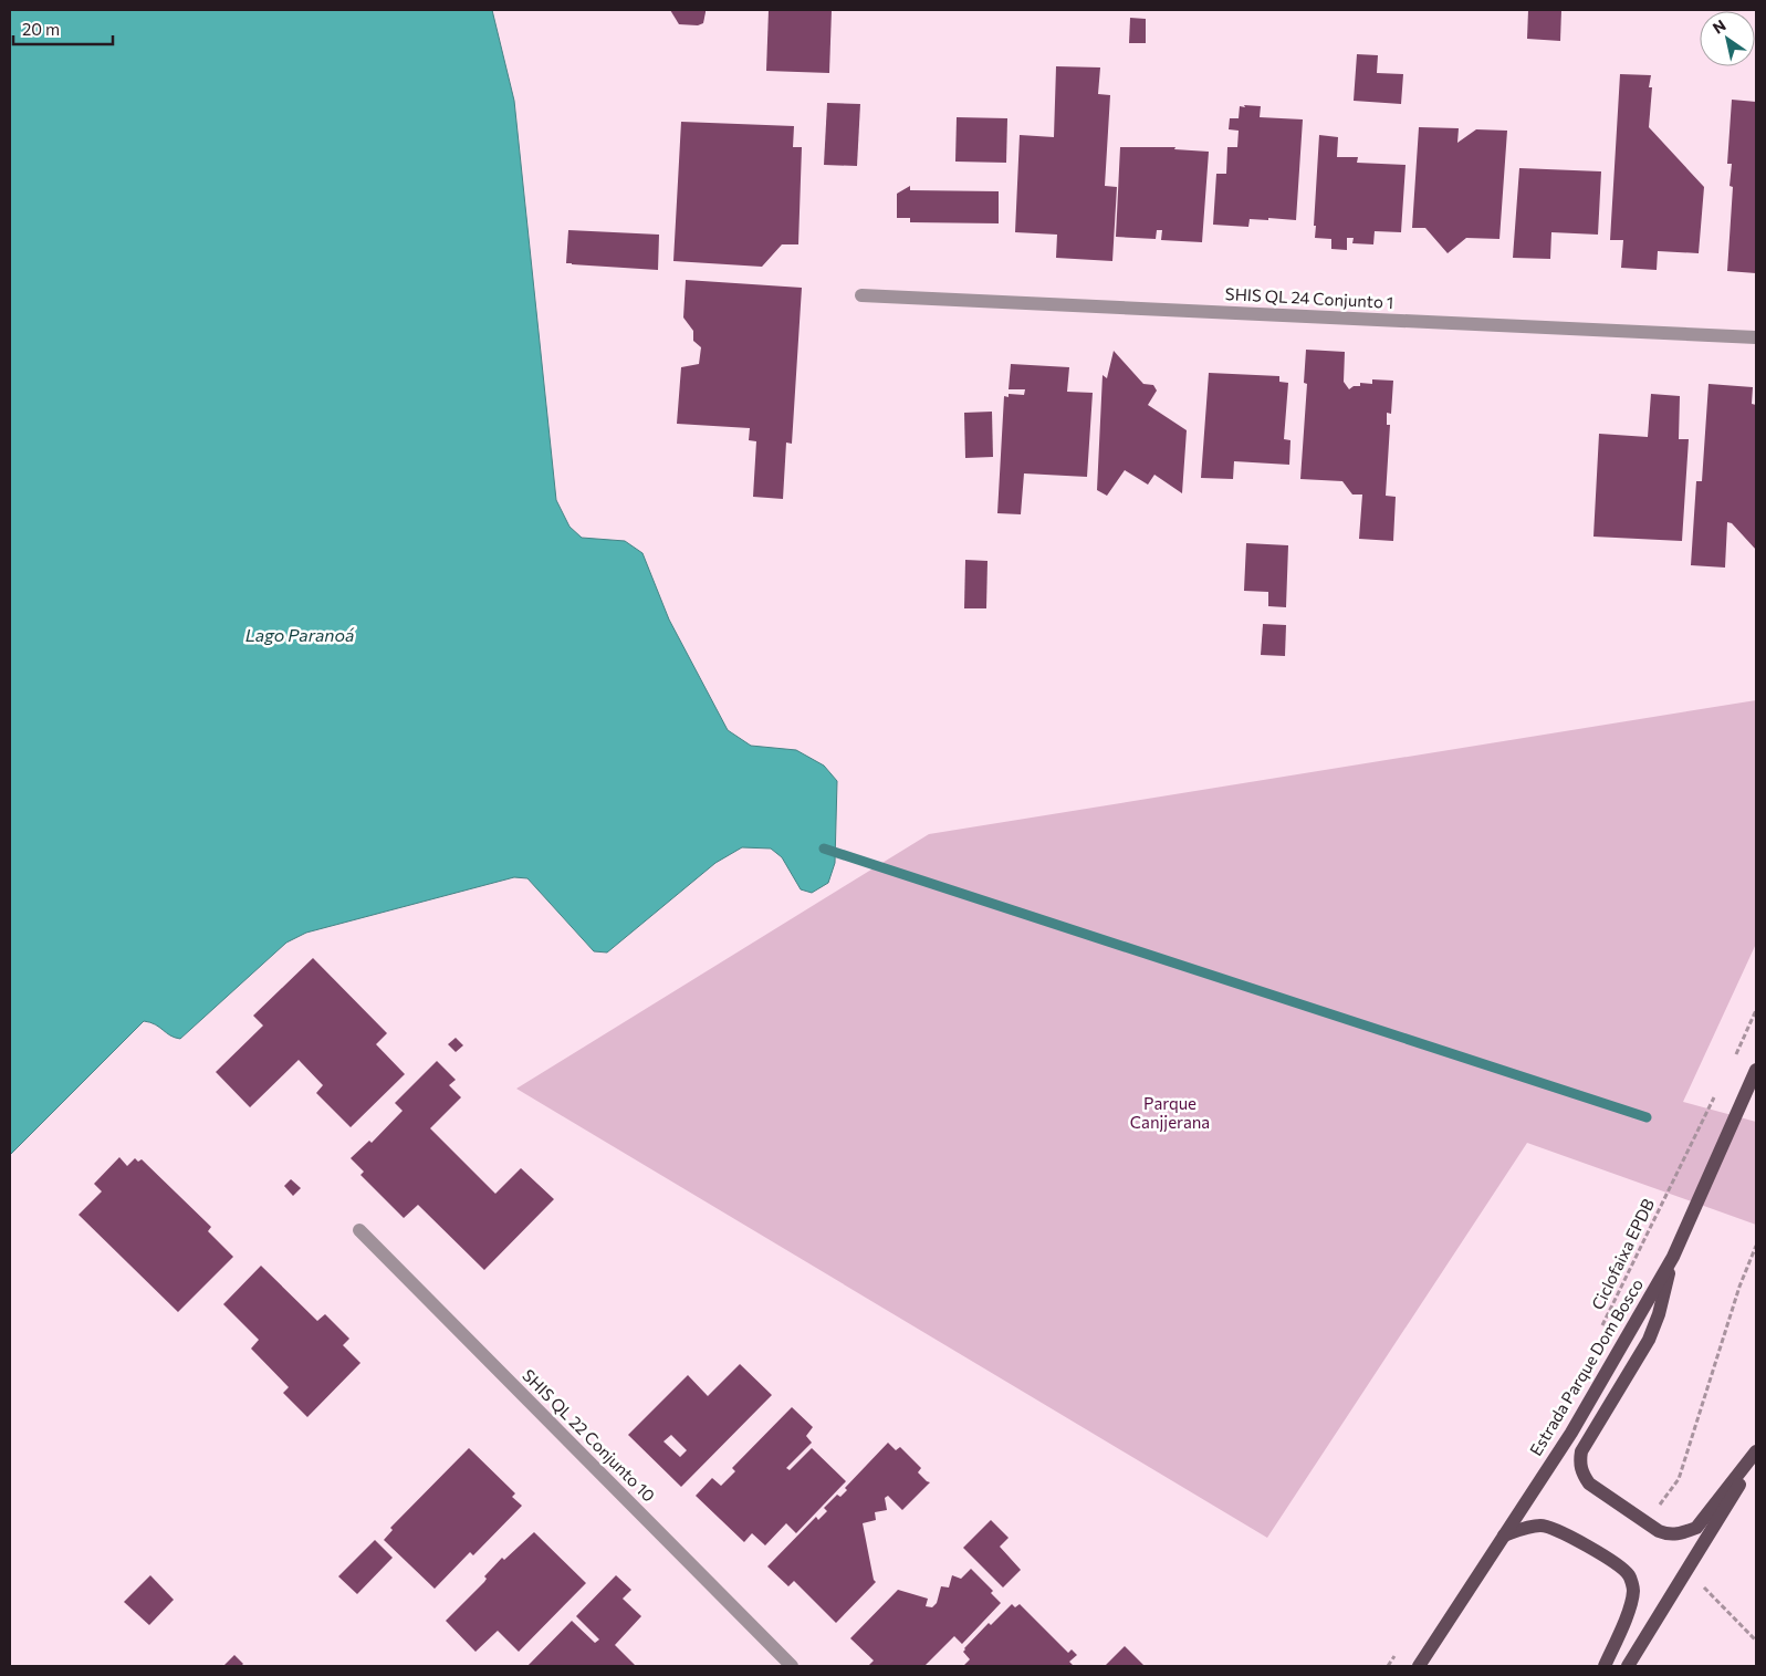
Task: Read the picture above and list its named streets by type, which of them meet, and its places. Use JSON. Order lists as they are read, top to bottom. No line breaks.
{"streets":{"main road":["Estrada Parque Dom Bosco"],"street":["SHIS QL 24 Conjunto 1","SHIS QL 22 Conjunto 10"],"path":["Ciclofaixa EPDB"]},"water":["Lago Paranoá"],"parks":["Parque Canjjerana"],"scale_bar":"20 m","north":"top left"}
